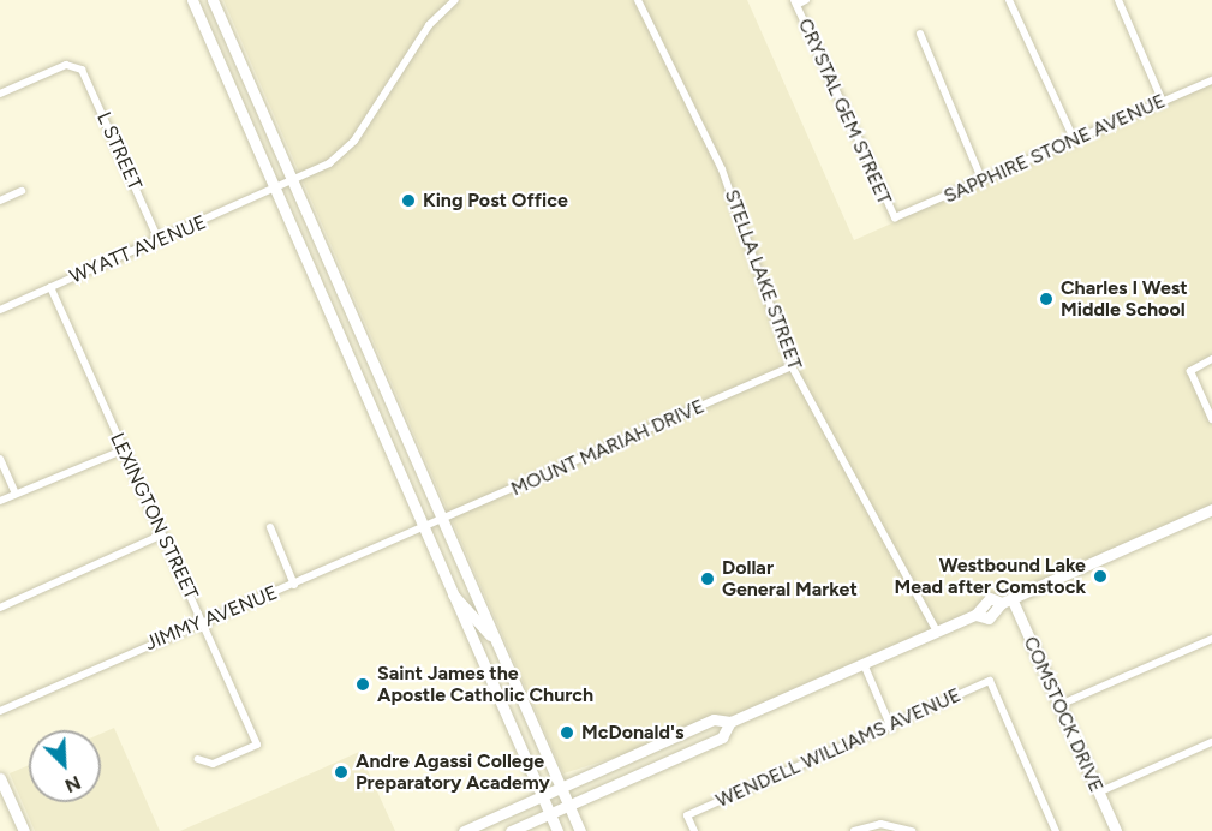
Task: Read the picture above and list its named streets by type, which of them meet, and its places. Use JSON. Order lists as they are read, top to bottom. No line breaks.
{"streets":{"main road":["COMSTOCK DRIVE"],"street":["CRYSTAL GEM STREET","SAPPHIRE STONE AVENUE","L STREET","WYATT AVENUE","STELLA LAKE STREET","MOUNT MARIAH DRIVE","LEXINGTON STREET","JIMMY AVENUE","WENDELL WILLIAMS AVENUE"]},"crossings":[["CRYSTAL GEM STREET","SAPPHIRE STONE AVENUE"],["L STREET","WYATT AVENUE"],["WYATT AVENUE","LEXINGTON STREET"],["STELLA LAKE STREET","MOUNT MARIAH DRIVE"],["MOUNT MARIAH DRIVE","JIMMY AVENUE"],["LEXINGTON STREET","JIMMY AVENUE"]],"places":["King Post Office","Charles I West Middle School","Westbound Lake Mead after Comstock","Dollar General Market","Saint James the Apostle Catholic Church","McDonald's","Andre Agassi College Preparatory Academy"],"north":"bottom right"}
